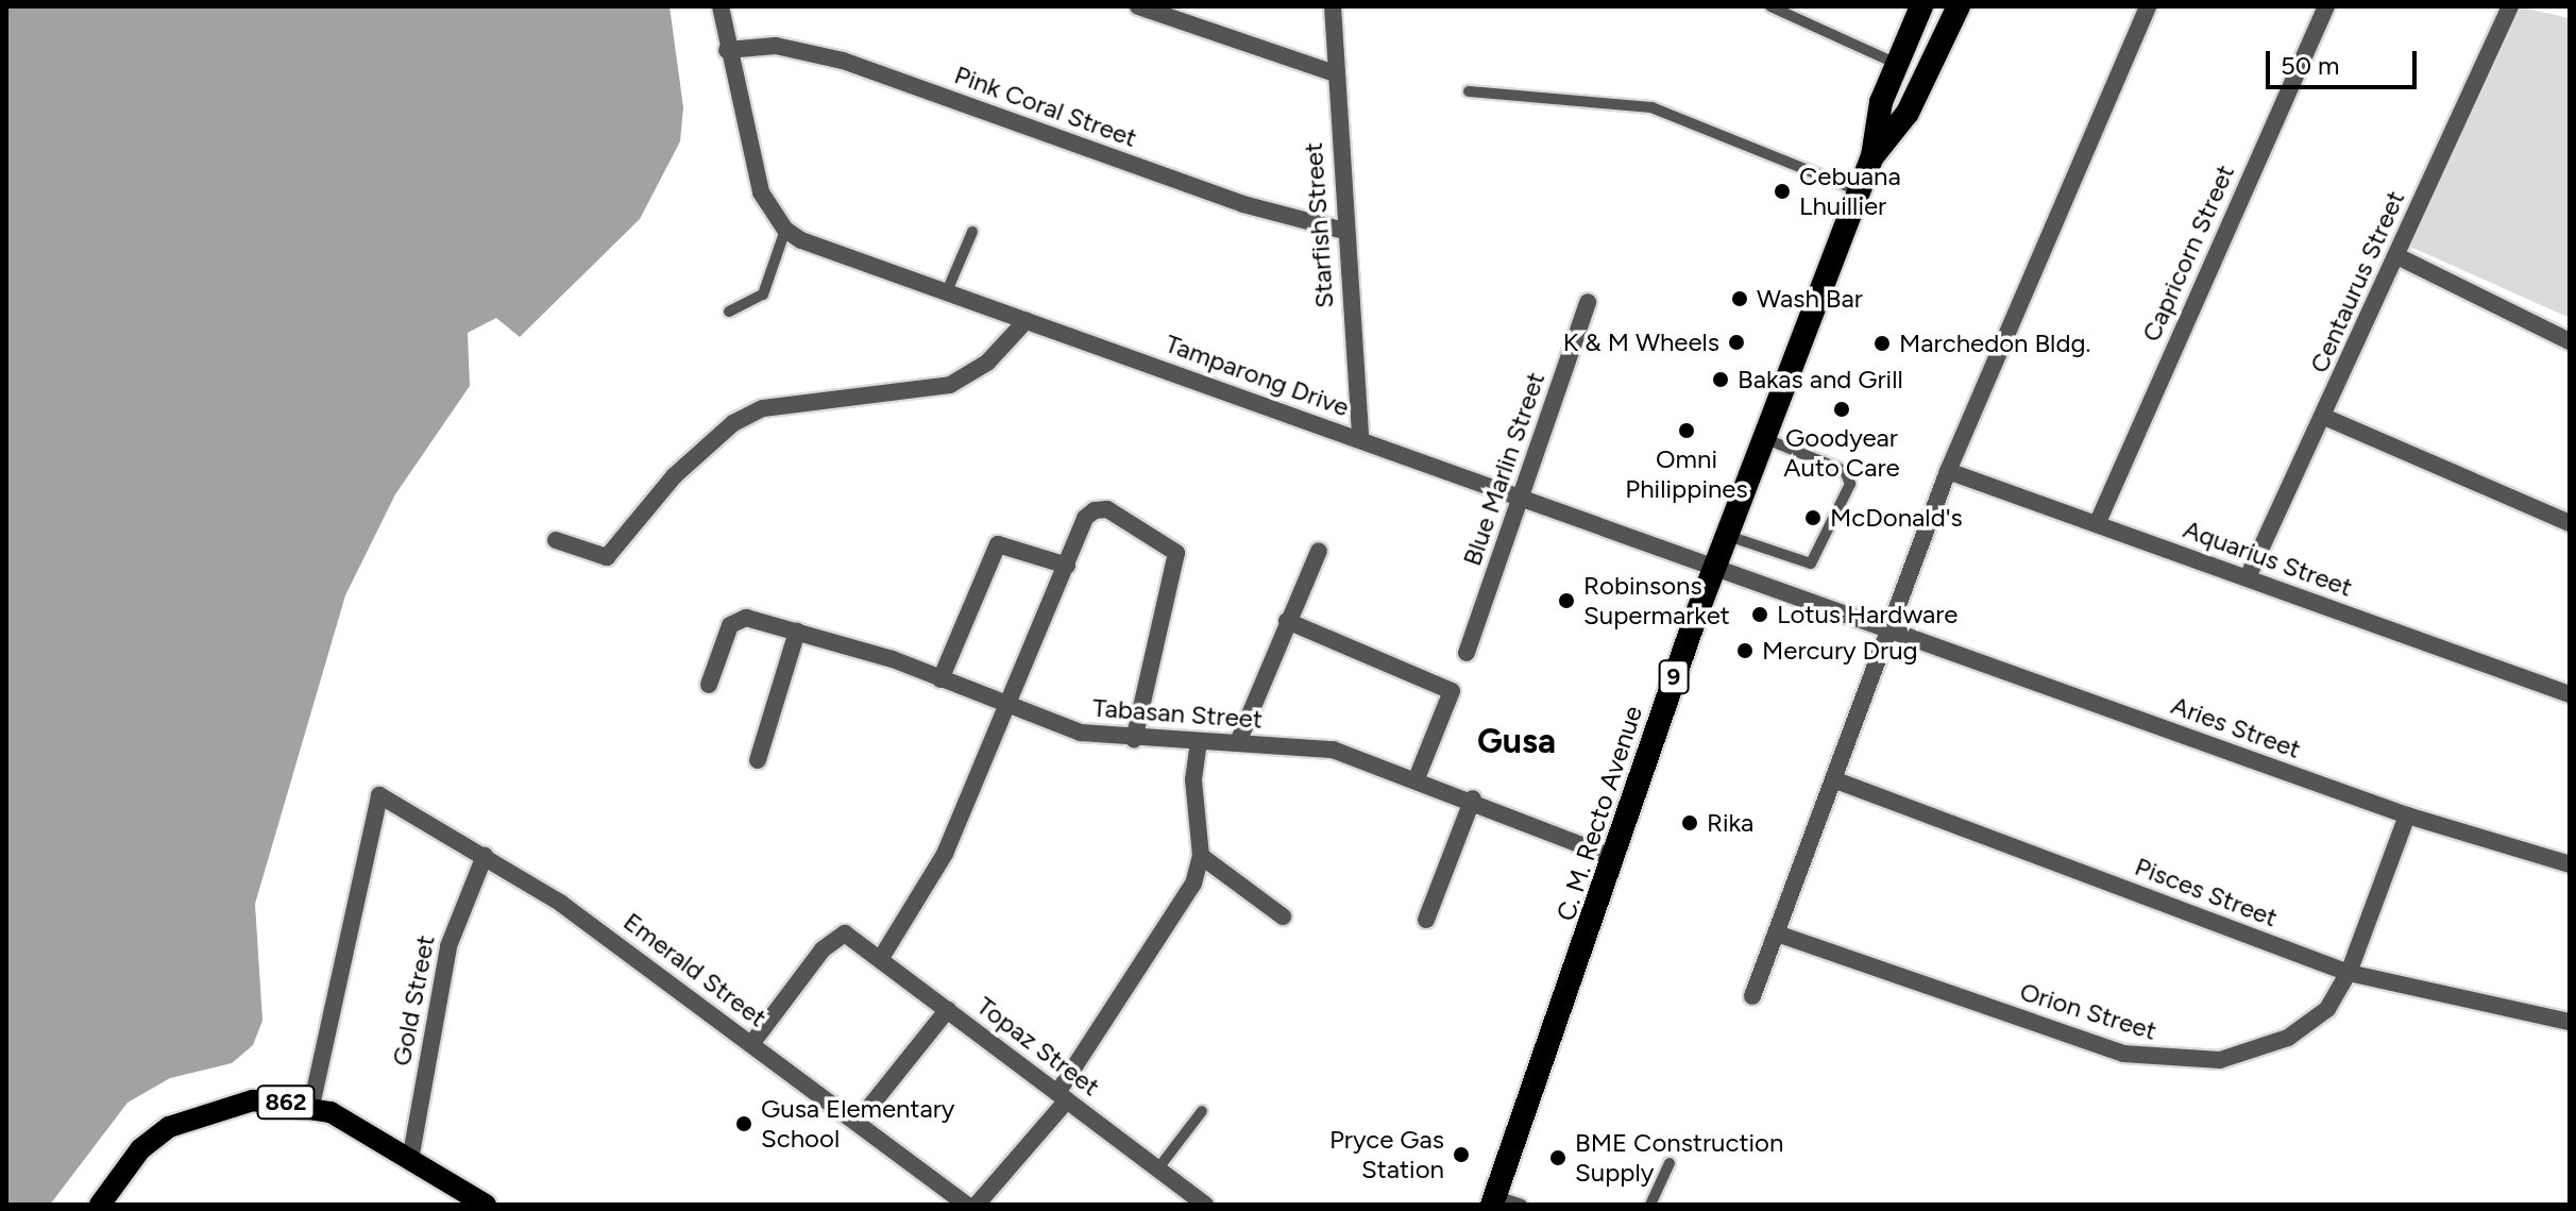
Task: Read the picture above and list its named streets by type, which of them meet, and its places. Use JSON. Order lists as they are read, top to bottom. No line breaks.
{"streets":{"highway":["9","C. M. Recto Avenue"],"main road":["862"],"street":["Pink Coral Street","Starfish Street","Capricorn Street","Centaurus Street","Tamparong Drive","Blue Marlin Street","Aquarius Street","Tabasan Street","Aries Street","Pisces Street","Emerald Street","Gold Street","Orion Street","Topaz Street"]},"crossings":[["Pink Coral Street","Starfish Street"],["Starfish Street","Tamparong Drive"],["Capricorn Street","Aquarius Street"],["Centaurus Street","Aquarius Street"],["Tamparong Drive","Blue Marlin Street"],["Tamparong Drive","Aries Street"],["Tamparong Drive","C. M. Recto Avenue"],["Tabasan Street","C. M. Recto Avenue"],["Aries Street","C. M. Recto Avenue"],["Aries Street","Orion Street"],["Pisces Street","Orion Street"],["Emerald Street","Gold Street"],["Emerald Street","Topaz Street"],["Emerald Street","862"],["Gold Street","862"]],"districts":["Gusa"],"places":["Cebuana Lhuillier","Wash Bar","K & M Wheels","Marchedon Bldg.","Bakas and Grill","Goodyear Auto Care","Omni Philippines","McDonald's","Robinsons Supermarket","Lotus Hardware","Mercury Drug","Rika","Gusa Elementary School","Pryce Gas Station","BME Construction Supply"],"scale_bar":"50 m"}
